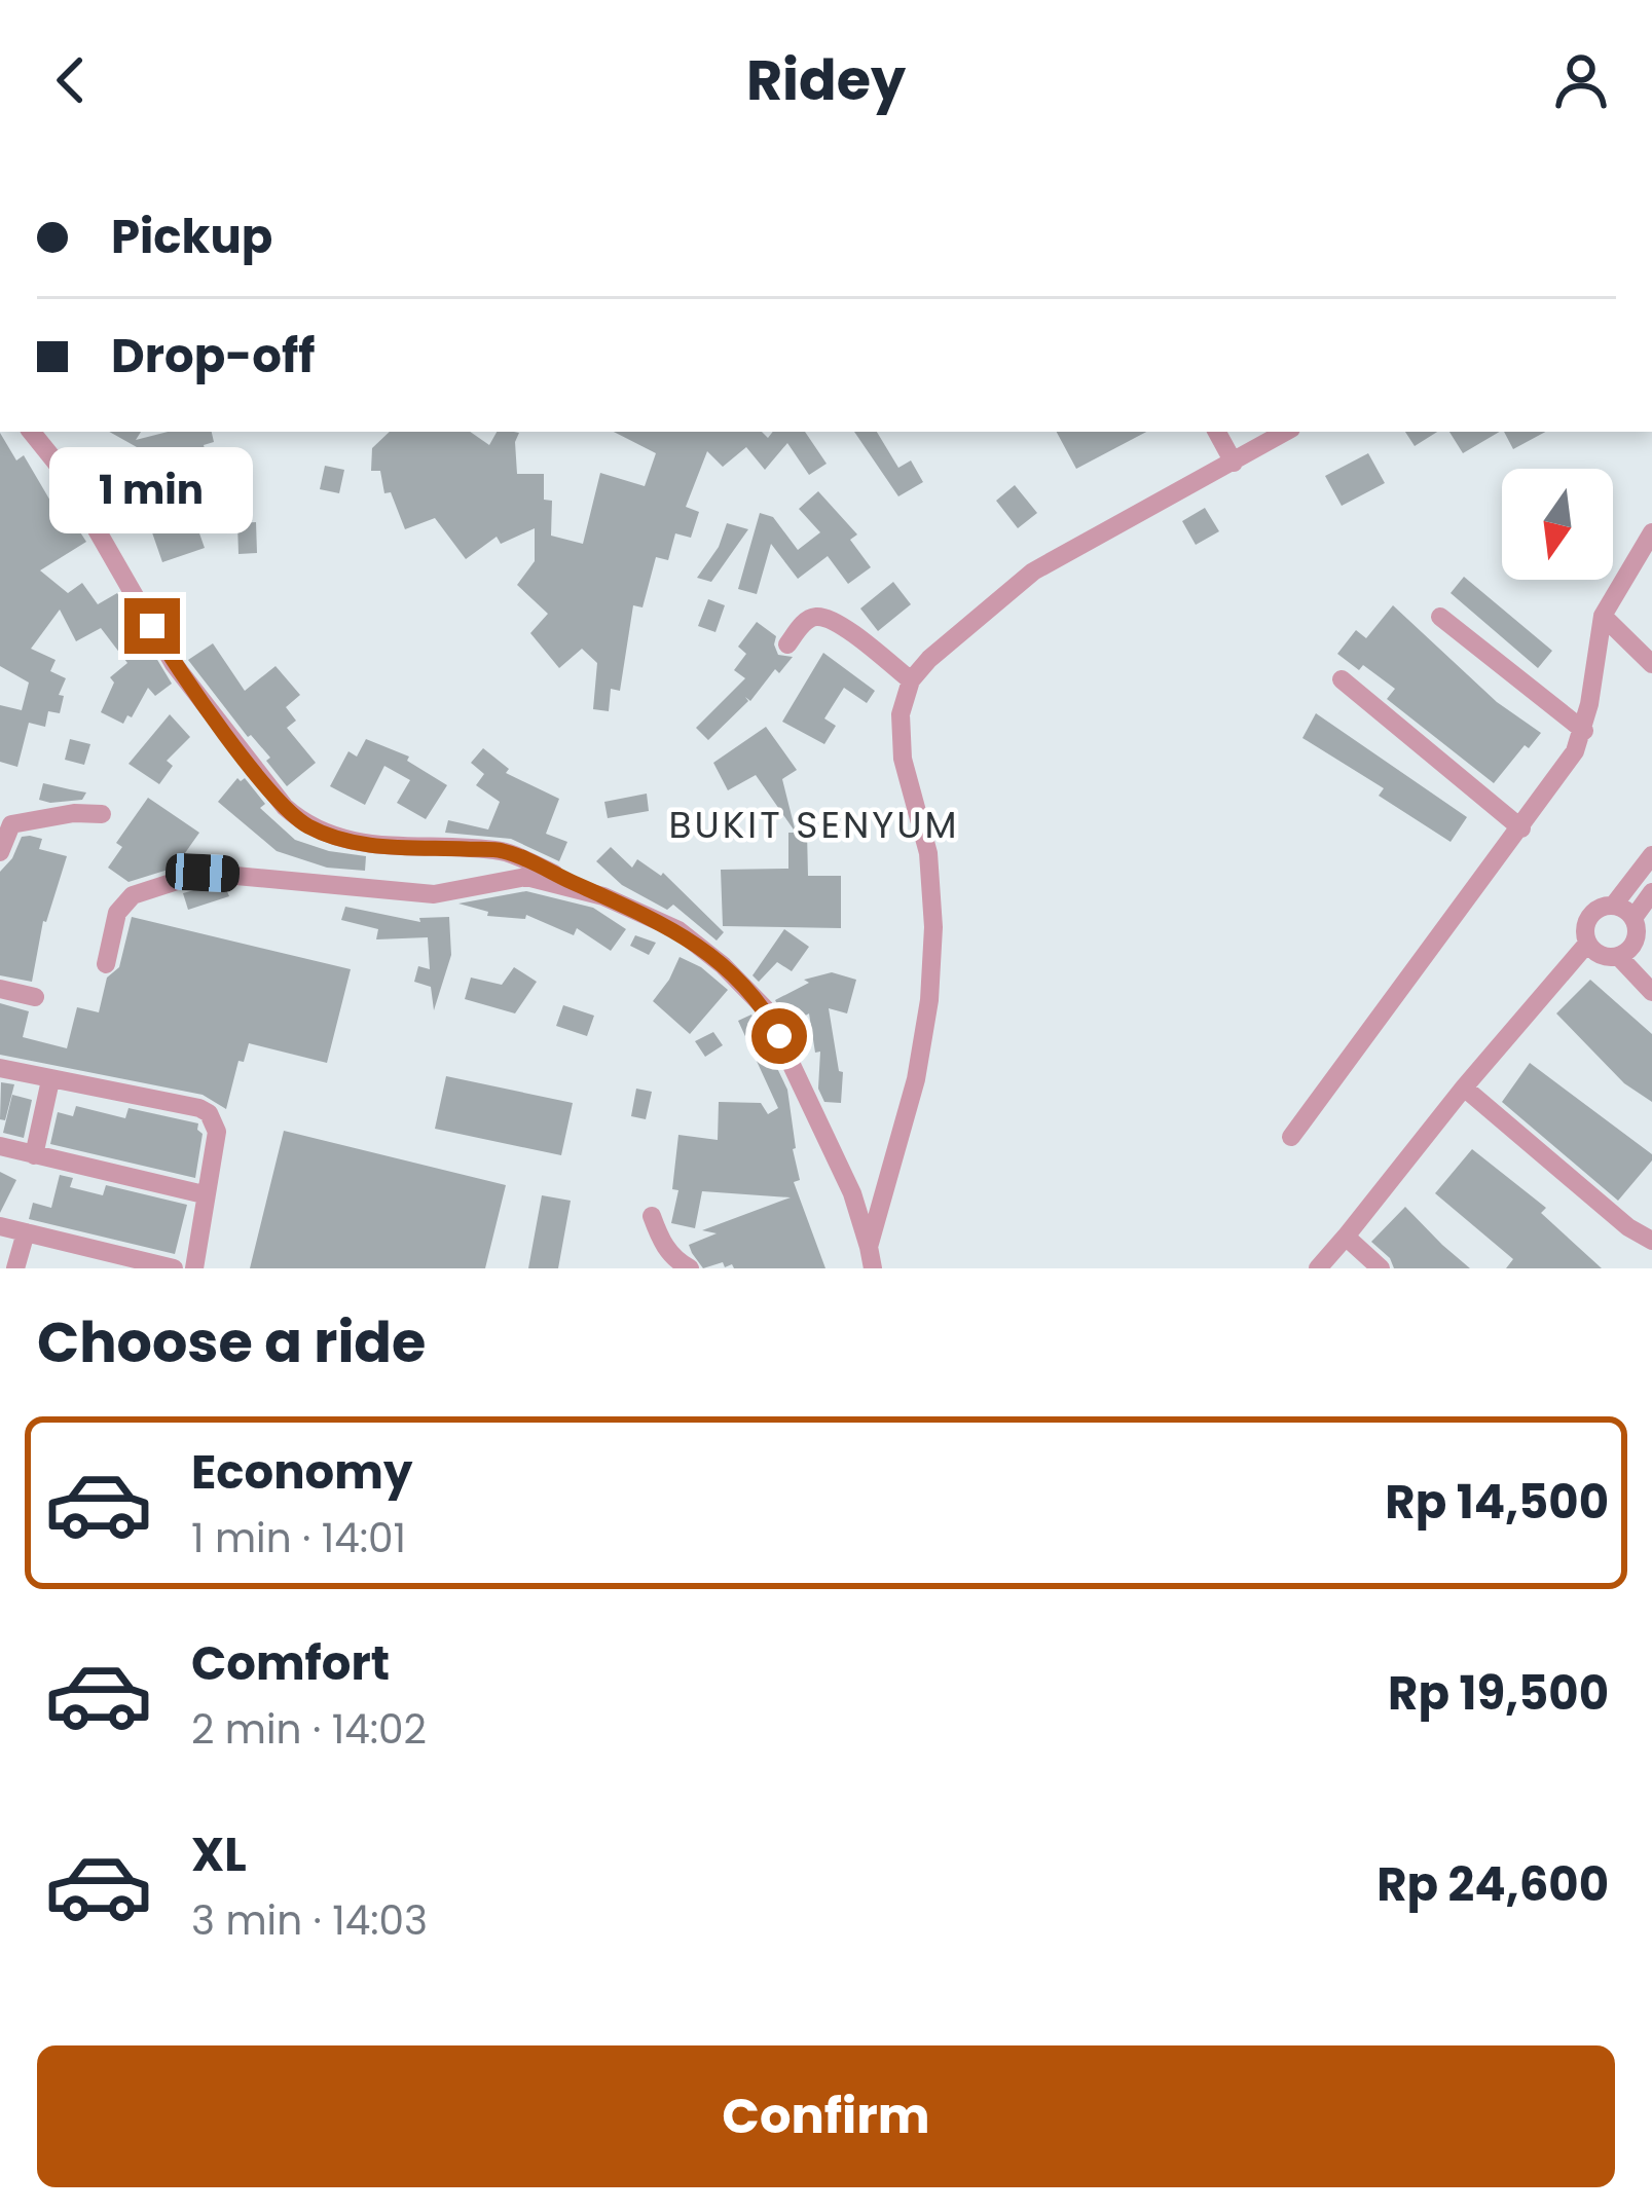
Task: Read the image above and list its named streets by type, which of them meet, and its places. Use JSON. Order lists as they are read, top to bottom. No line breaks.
{"districts":["BUKIT SENYUM"],"north":"bottom","page":{"header":"Ridey","banner":["Pickup","Drop-off"],"bubble":"1 min","heading":"Choose a ride","list":[{"name":"Economy","note":"1 min · 14:01","value":"Rp 14,500"},{"name":"Comfort","note":"2 min · 14:02","value":"Rp 19,500"},{"name":"XL","note":"3 min · 14:03","value":"Rp 24,600"}],"buttons":"Confirm"}}
